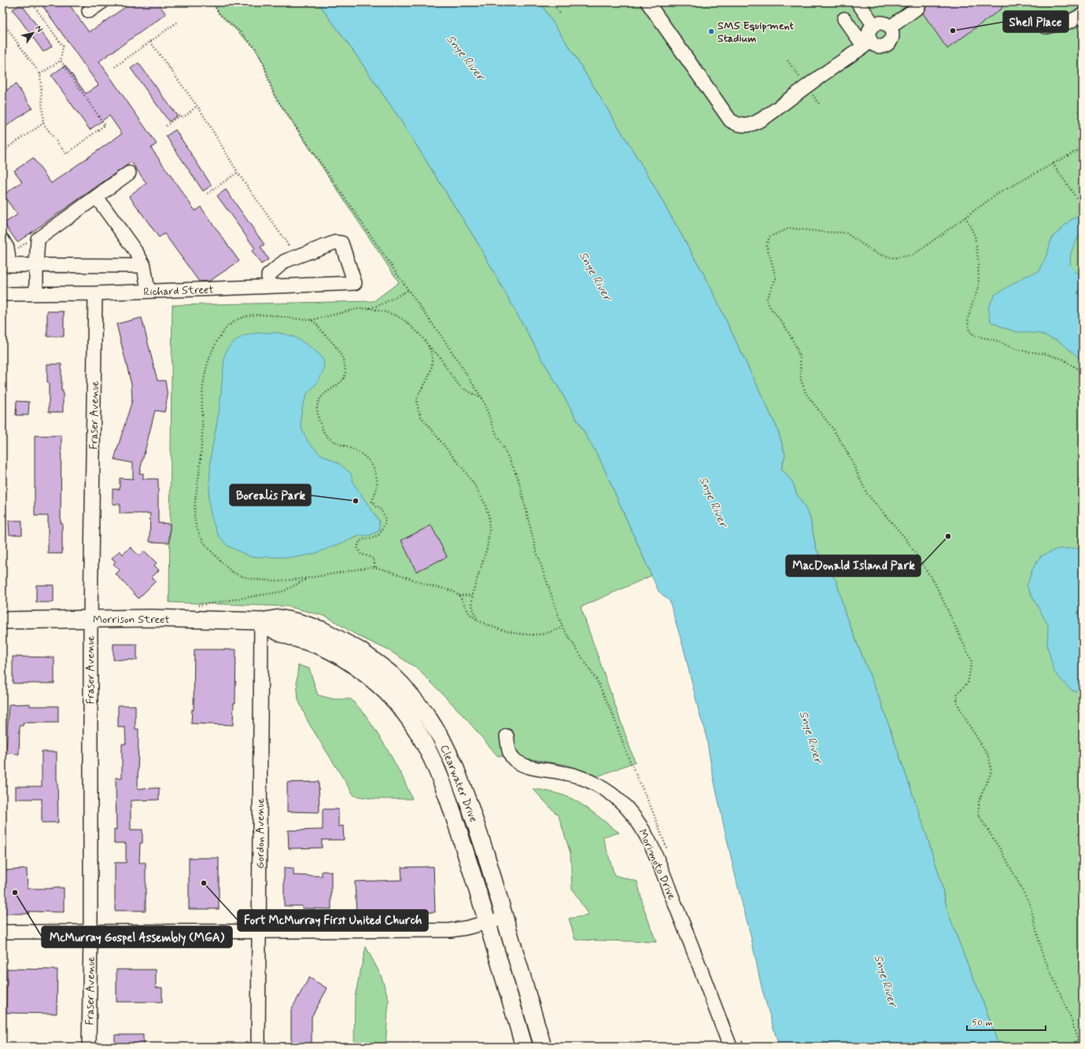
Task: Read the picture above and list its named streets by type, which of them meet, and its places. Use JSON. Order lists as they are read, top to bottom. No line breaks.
{"streets":{"main road":["Morrison Street","Clearwater Drive"],"street":["Richard Street","Fraser Avenue","Gordon Avenue","Morimoto Drive"]},"crossings":[["Richard Street","Fraser Avenue"],["Fraser Avenue","Morrison Street"],["Morrison Street","Clearwater Drive"],["Morrison Street","Gordon Avenue"],["Clearwater Drive","Gordon Avenue"]],"water":["Snye River"],"places":["Shell Place","SMS Equipment Stadium","Borealis Park","MacDonald Island Park","Fort McMurray First United Church","McMurray Gospel Assembly (MGA)"],"scale_bar":"50 m","north":"top right"}
